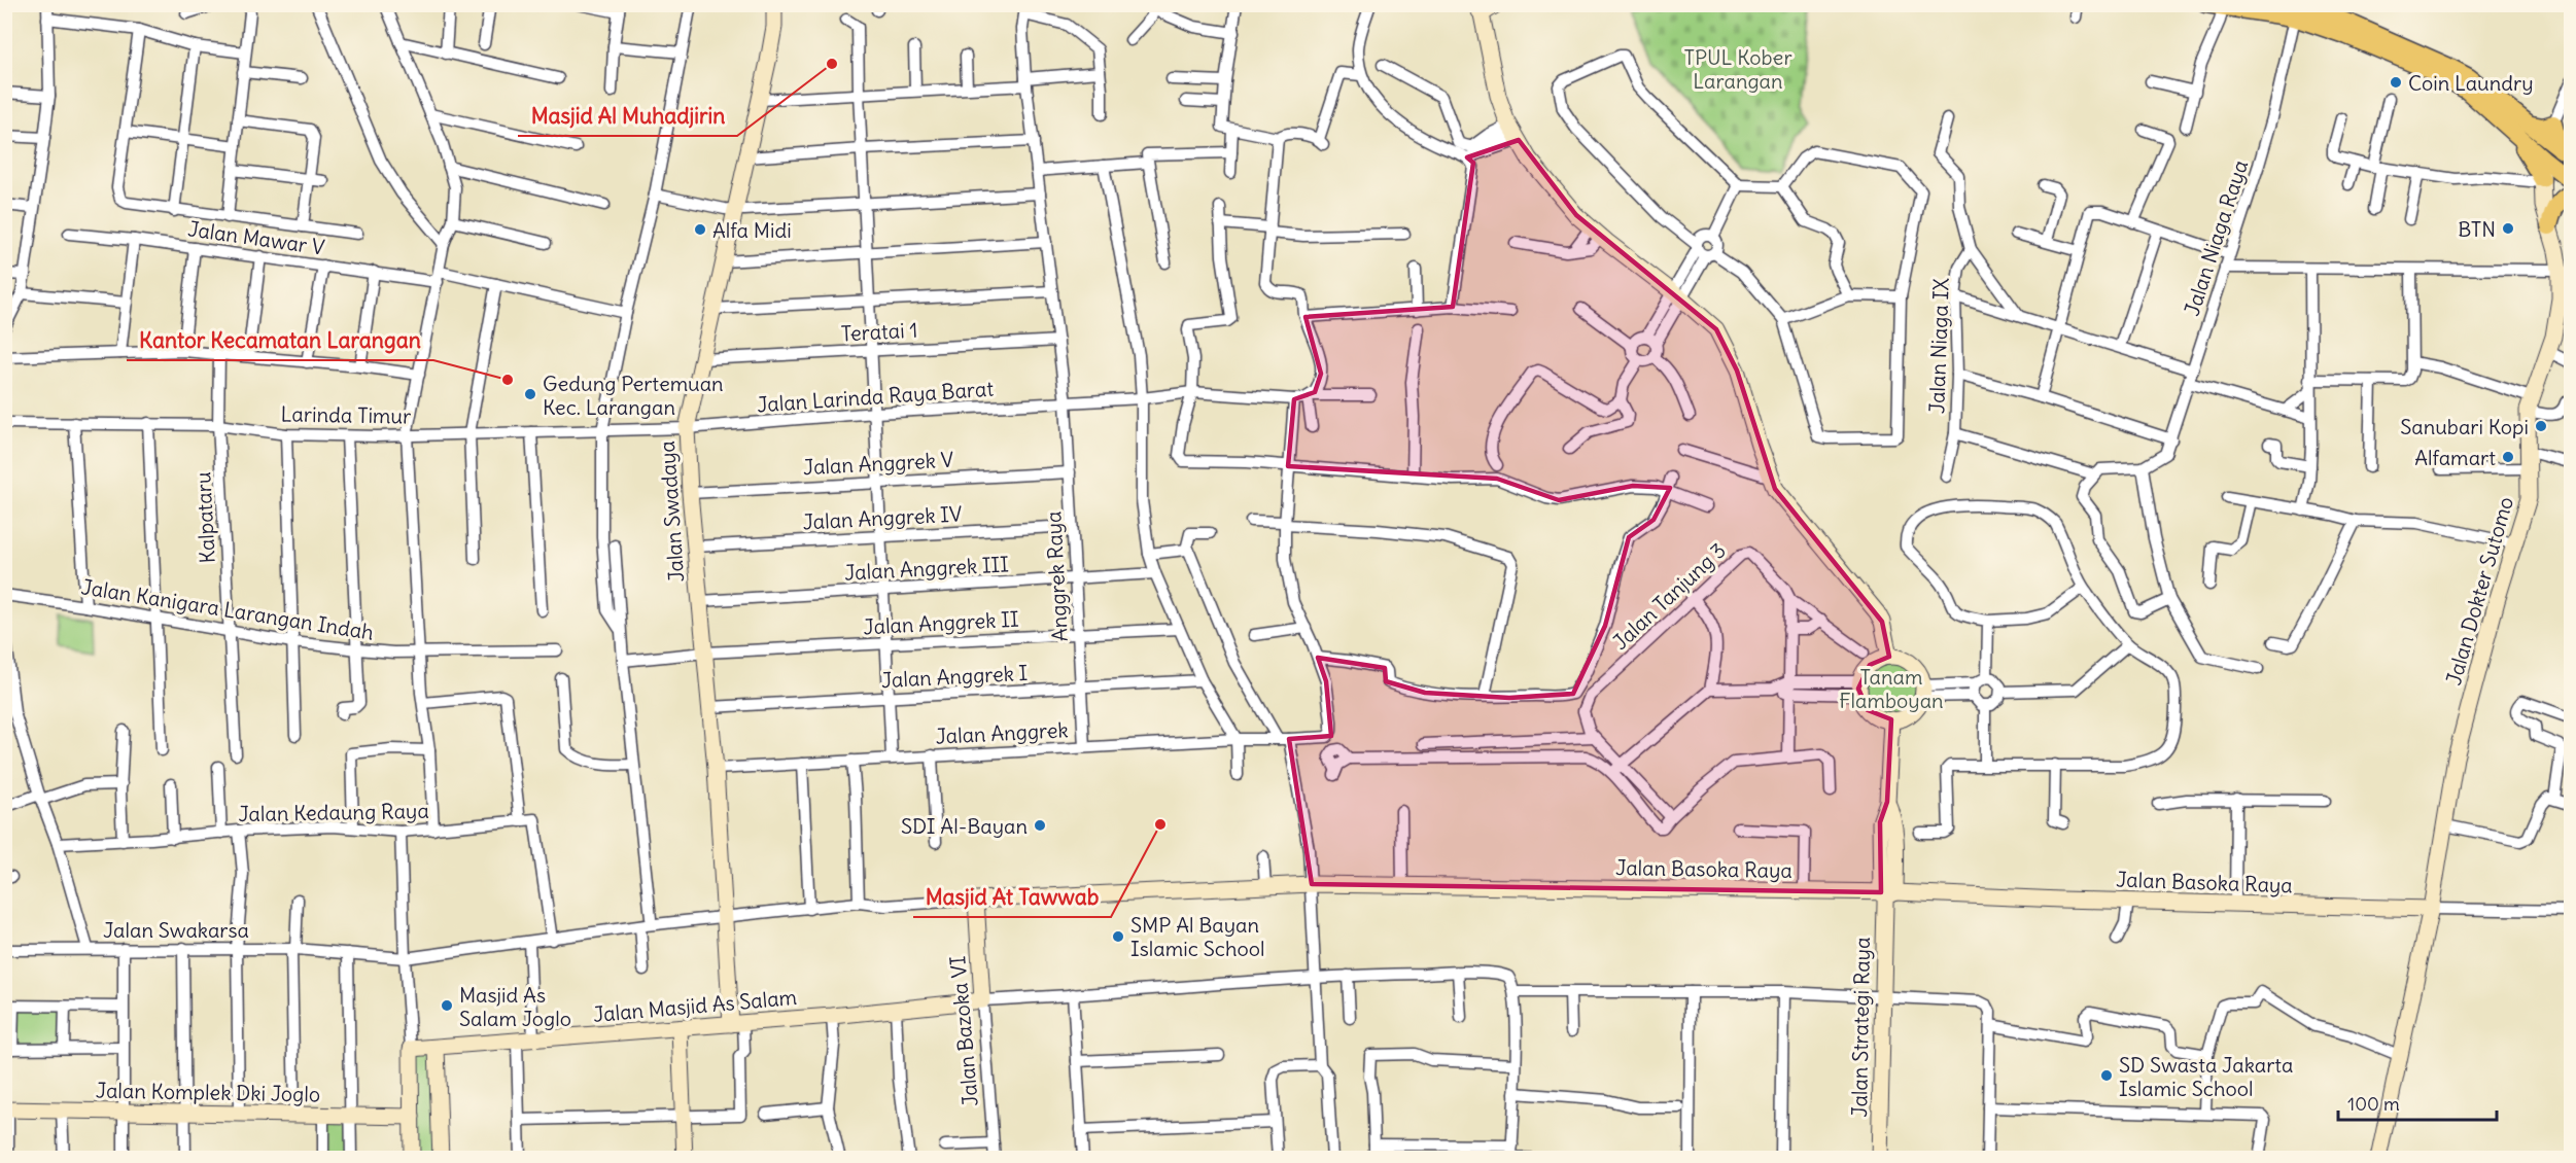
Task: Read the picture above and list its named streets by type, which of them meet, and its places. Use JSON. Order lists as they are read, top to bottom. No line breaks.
{"streets":{"street":["Jalan Mawar V","Jalan Niaga Raya","Teratai 1","Jalan Niaga IX","Jalan Larinda Raya Barat","Larinda Timur","Jalan Anggrek V","Jalan Swadaya","Kalpataru","Jalan Anggrek IV","Jalan Anggrek III","Anggrek Raya","Jalan Dokter Sutomo","Jalan Tanjung 3","Jalan Kanigara Larangan Indah","Jalan Anggrek II","Jalan Anggrek I","Jalan Anggrek","Jalan Kedaung Raya","Jalan Basoka Raya","Jalan Swakarsa","Jalan Masjid As Salam","Jalan Strategi Raya","Jalan Bazoka VI","Jalan Komplek Dki Joglo"]},"crossings":[["Teratai 1","Jalan Swadaya"],["Teratai 1","Anggrek Raya"],["Jalan Larinda Raya Barat","Larinda Timur"],["Jalan Larinda Raya Barat","Jalan Swadaya"],["Jalan Larinda Raya Barat","Anggrek Raya"],["Larinda Timur","Jalan Swadaya"],["Larinda Timur","Kalpataru"],["Jalan Anggrek V","Jalan Swadaya"],["Jalan Anggrek V","Anggrek Raya"],["Jalan Swadaya","Jalan Anggrek IV"],["Jalan Swadaya","Jalan Anggrek III"],["Jalan Swadaya","Jalan Anggrek II"],["Jalan Swadaya","Jalan Anggrek I"],["Jalan Swadaya","Jalan Anggrek"],["Jalan Swadaya","Jalan Swakarsa"],["Jalan Swadaya","Jalan Masjid As Salam"],["Kalpataru","Jalan Kanigara Larangan Indah"],["Jalan Anggrek IV","Anggrek Raya"],["Jalan Anggrek III","Anggrek Raya"],["Anggrek Raya","Jalan Anggrek II"],["Anggrek Raya","Jalan Anggrek I"],["Anggrek Raya","Jalan Anggrek"],["Jalan Dokter Sutomo","Jalan Basoka Raya"],["Jalan Kedaung Raya","Jalan Swakarsa"],["Jalan Basoka Raya","Jalan Swakarsa"],["Jalan Basoka Raya","Jalan Strategi Raya"],["Jalan Basoka Raya","Jalan Bazoka VI"],["Jalan Swakarsa","Jalan Bazoka VI"],["Jalan Masjid As Salam","Jalan Bazoka VI"]],"parks":["TPUL Kober Larangan","Tanam Flamboyan"],"places":["Masjid Al Muhadjirin","Coin Laundry","BTN","Alfa Midi","Kantor Kecamatan Larangan","Gedung Pertemuan Kec. Larangan","Sanubari Kopi","Alfamart","Masjid At Tawwab","SDI Al-Bayan","SMP Al Bayan Islamic School","Masjid As Salam Joglo","SD Swasta Jakarta Islamic School"],"scale_bar":"100 m"}
